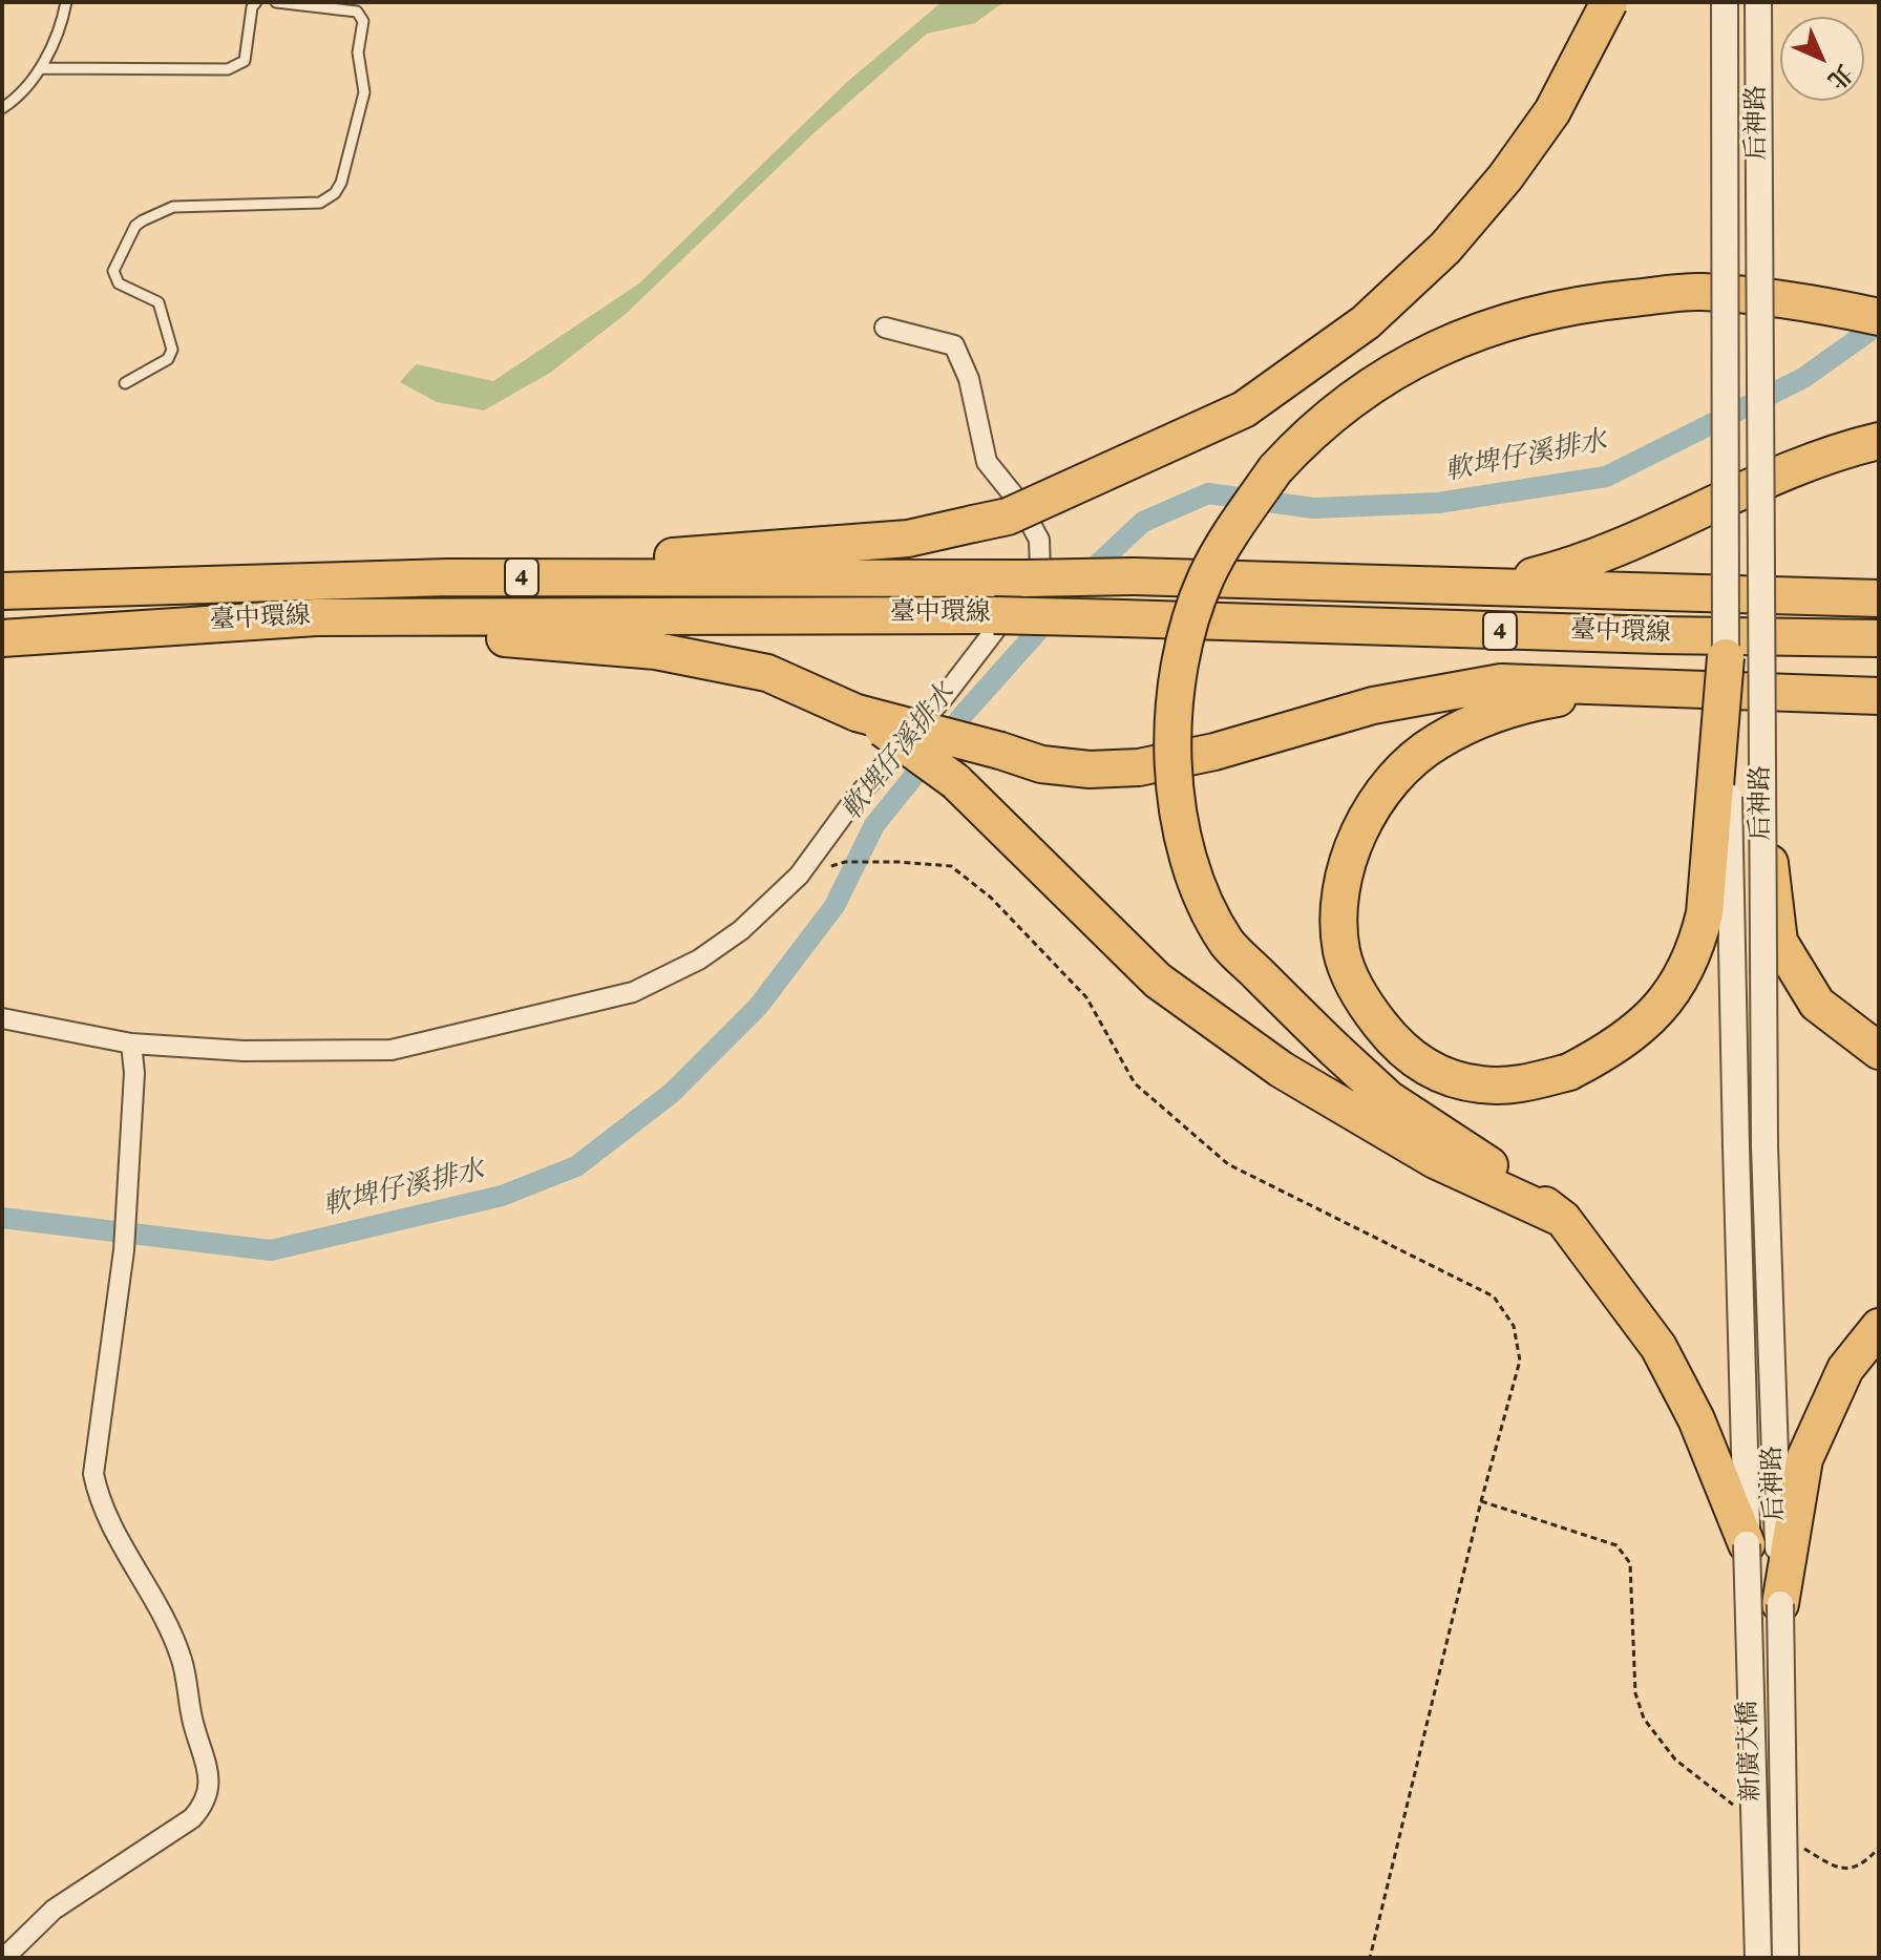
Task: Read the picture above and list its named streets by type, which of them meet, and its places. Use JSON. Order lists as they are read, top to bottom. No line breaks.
{"streets":{"highway":["4","臺中環線"],"street":["后神路","新廣大橋"]},"crossings":[["后神路","新廣大橋"]],"water":["軟埤仔溪排水"],"north":"bottom right"}
